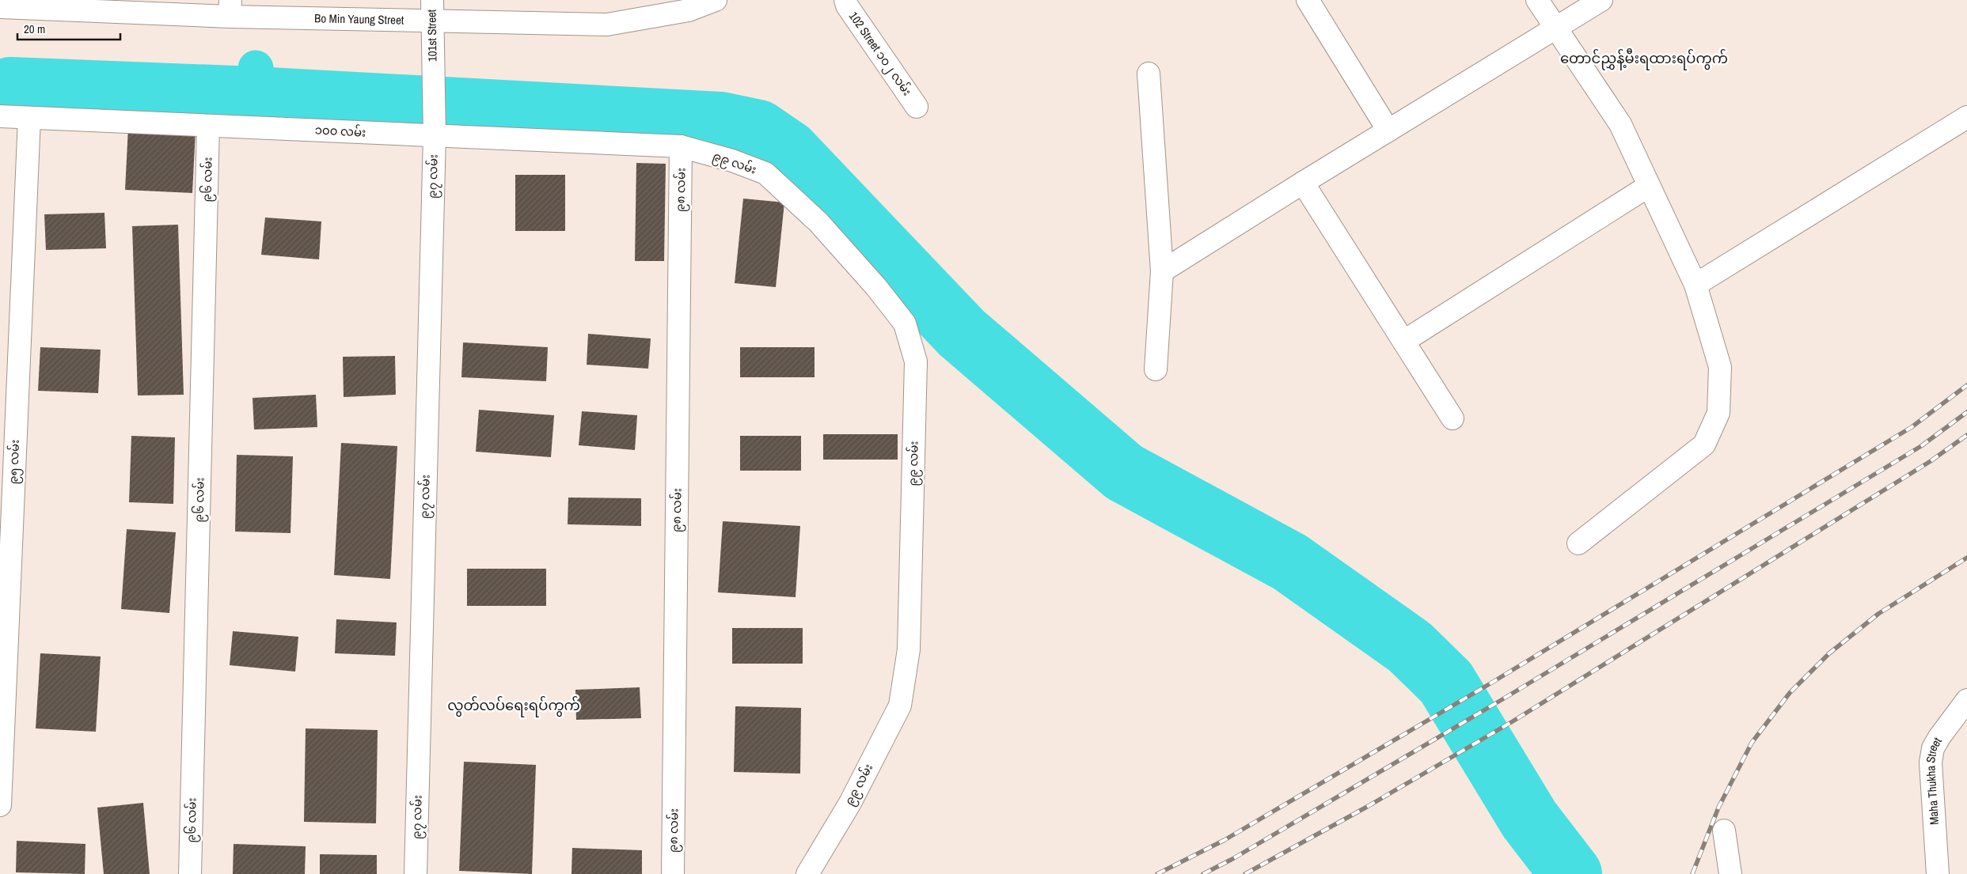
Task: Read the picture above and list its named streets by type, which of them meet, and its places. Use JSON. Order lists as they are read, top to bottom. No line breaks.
{"streets":{"street":["Bo Min Yaung Street","101st Street","102 Street ၁၀၂ လမ်း","၁၀၀ လမ်း","၉၉ လမ်း","၉၇ လမ်း","၉၆ လမ်း","၉၈ လမ်း","၉၅ လမ်း","Maha Thukha Street"]},"crossings":[["Bo Min Yaung Street","101st Street"],["101st Street","၁၀၀ လမ်း"],["101st Street","၉၇ လမ်း"],["၁၀၀ လမ်း","၉၉ လမ်း"],["၁၀၀ လမ်း","၉၇ လမ်း"],["၁၀၀ လမ်း","၉၆ လမ်း"],["၁၀၀ လမ်း","၉၈ လမ်း"],["၁၀၀ လမ်း","၉၅ လမ်း"],["၉၉ လမ်း","၉၈ လမ်း"]],"districts":["တောင်ညွှန့်မီးရထားရပ်ကွက်","လွတ်လပ်ရေးရပ်ကွက်"],"scale_bar":"20 m"}
